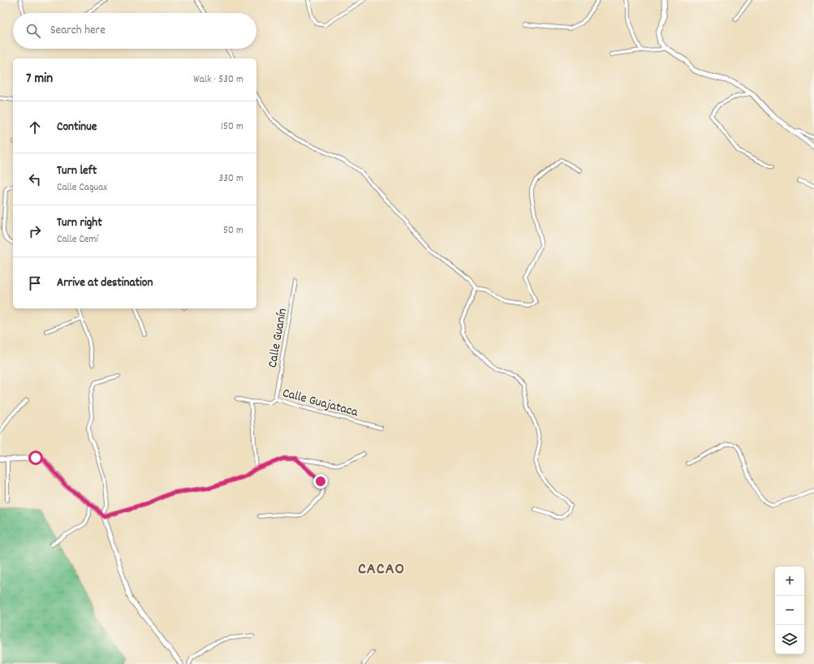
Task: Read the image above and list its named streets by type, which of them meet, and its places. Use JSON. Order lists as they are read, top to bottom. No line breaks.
{"streets":{"street":["Calle Guanín","Calle Guajataca"]},"crossings":[["Calle Guanín","Calle Guajataca"]],"districts":["CACAO"],"page":{"search":"Search here","heading":["7 min","Walk · 530 m"],"list":[["Continue","150 m"],["Turn left","Calle Caguax","330 m"],["Turn right","Calle Cemí","50 m"],"Arrive at destination"],"map_buttons":["+","−"]}}
